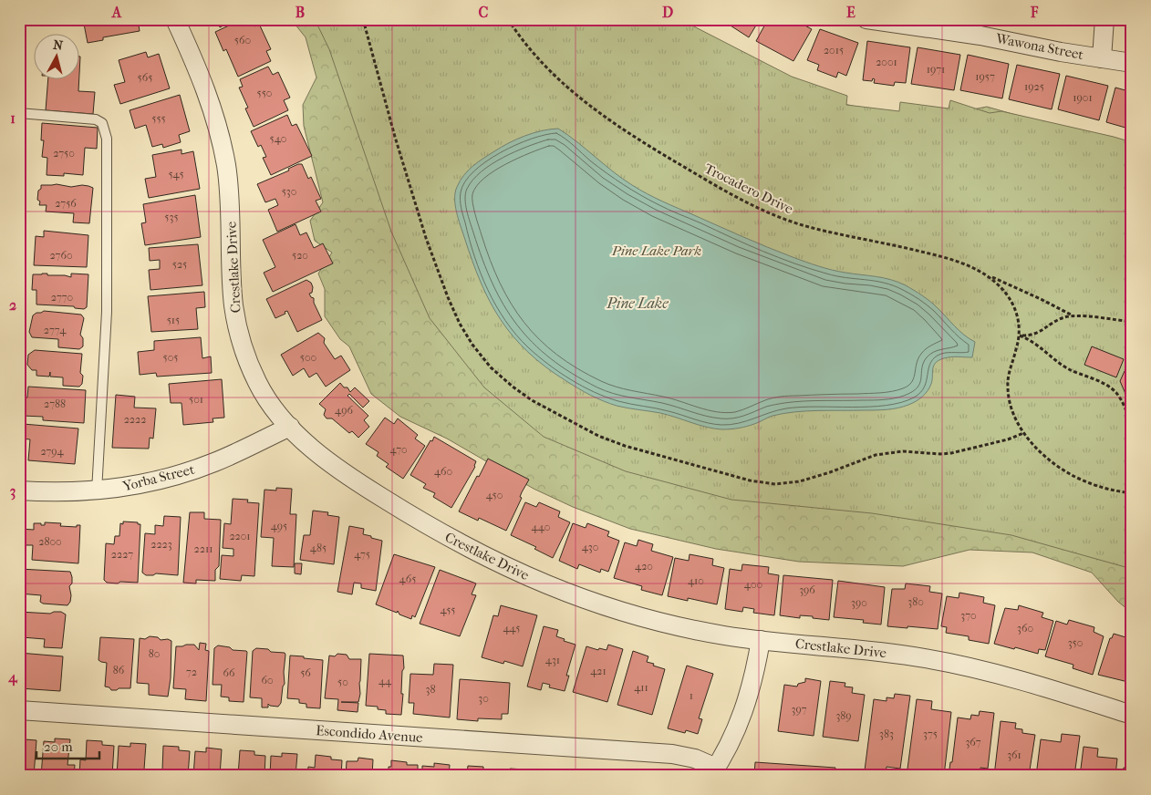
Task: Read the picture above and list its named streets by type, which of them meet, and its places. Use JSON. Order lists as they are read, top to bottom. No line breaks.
{"streets":{"street":["Wawona Street","Crestlake Drive","Yorba Street","Escondido Avenue"],"path":["Trocadero Drive"]},"crossings":[["Crestlake Drive","Yorba Street"]],"water":["Pine Lake"],"parks":["Pine Lake Park"],"house_numbers":["560","2015","2001","1971","1957","565","1925","550","1901","555","540","2750","545","530","2756","535","2760","520","525","2770","515","2774","505","500","501","2788","496","2222","470","2794","460","450","495","440","2201","2800","2223","430","485","2211","2227","475","420","465","410","400","396","380","390","455","370","445","360","350","80","431","86","421","72","66","56","60","44","50","411","38","1","30","397","389","383","375","367","361"],"scale_bar":"20 m","north":"top","grid":{"columns":["A","B","C","D","E","F"],"rows":["1","2","3","4"]}}
